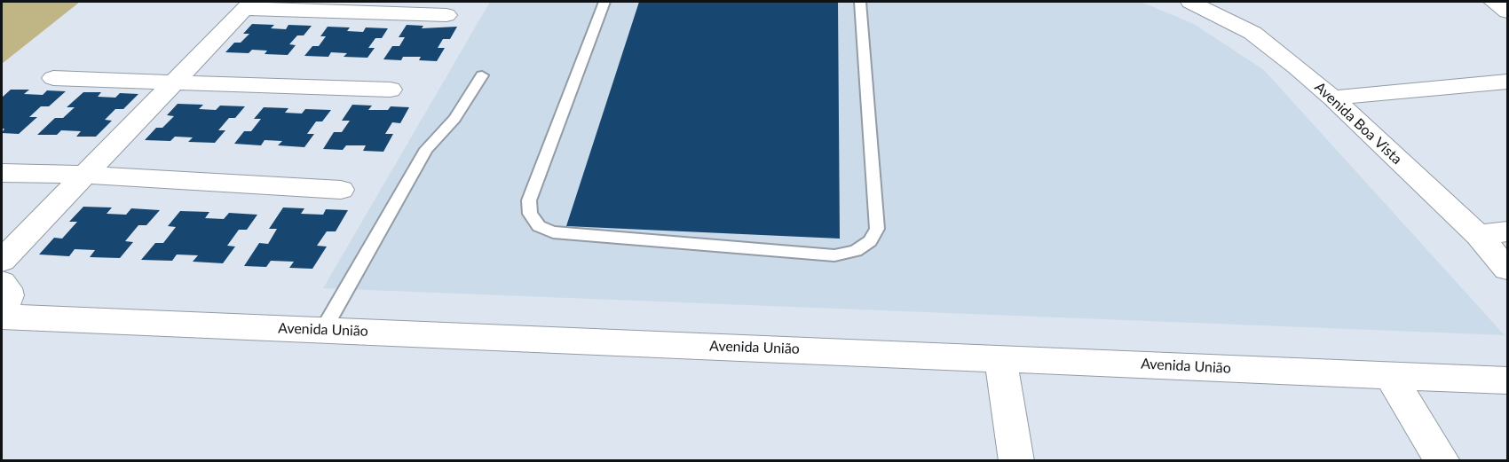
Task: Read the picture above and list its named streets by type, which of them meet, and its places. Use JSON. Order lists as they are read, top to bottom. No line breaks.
{"streets":{"street":["Avenida Boa Vista","Avenida União"]}}
